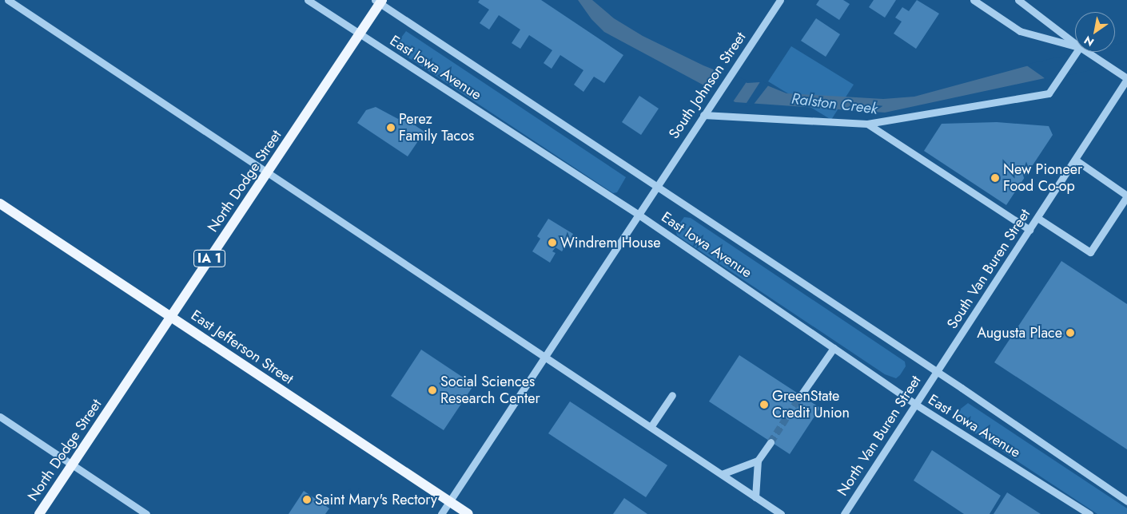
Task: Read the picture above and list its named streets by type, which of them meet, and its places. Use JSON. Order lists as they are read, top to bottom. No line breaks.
{"streets":{"main road":["North Dodge Street","IA 1","East Jefferson Street"],"street":["East Iowa Avenue","South Johnson Street","South Van Buren Street","North Van Buren Street"]},"crossings":[["East Iowa Avenue","South Johnson Street"],["East Iowa Avenue","North Dodge Street"],["East Iowa Avenue","South Van Buren Street"],["East Iowa Avenue","North Van Buren Street"],["South Johnson Street","East Jefferson Street"],["North Dodge Street","East Jefferson Street"],["South Van Buren Street","North Van Buren Street"]],"water":["Ralston Creek"],"places":["Perez Family Tacos","New Pioneer Food Co-op","Windrem House","Augusta Place","Social Sciences Research Center","GreenState Credit Union","Saint Mary's Rectory"],"north":"bottom left"}
